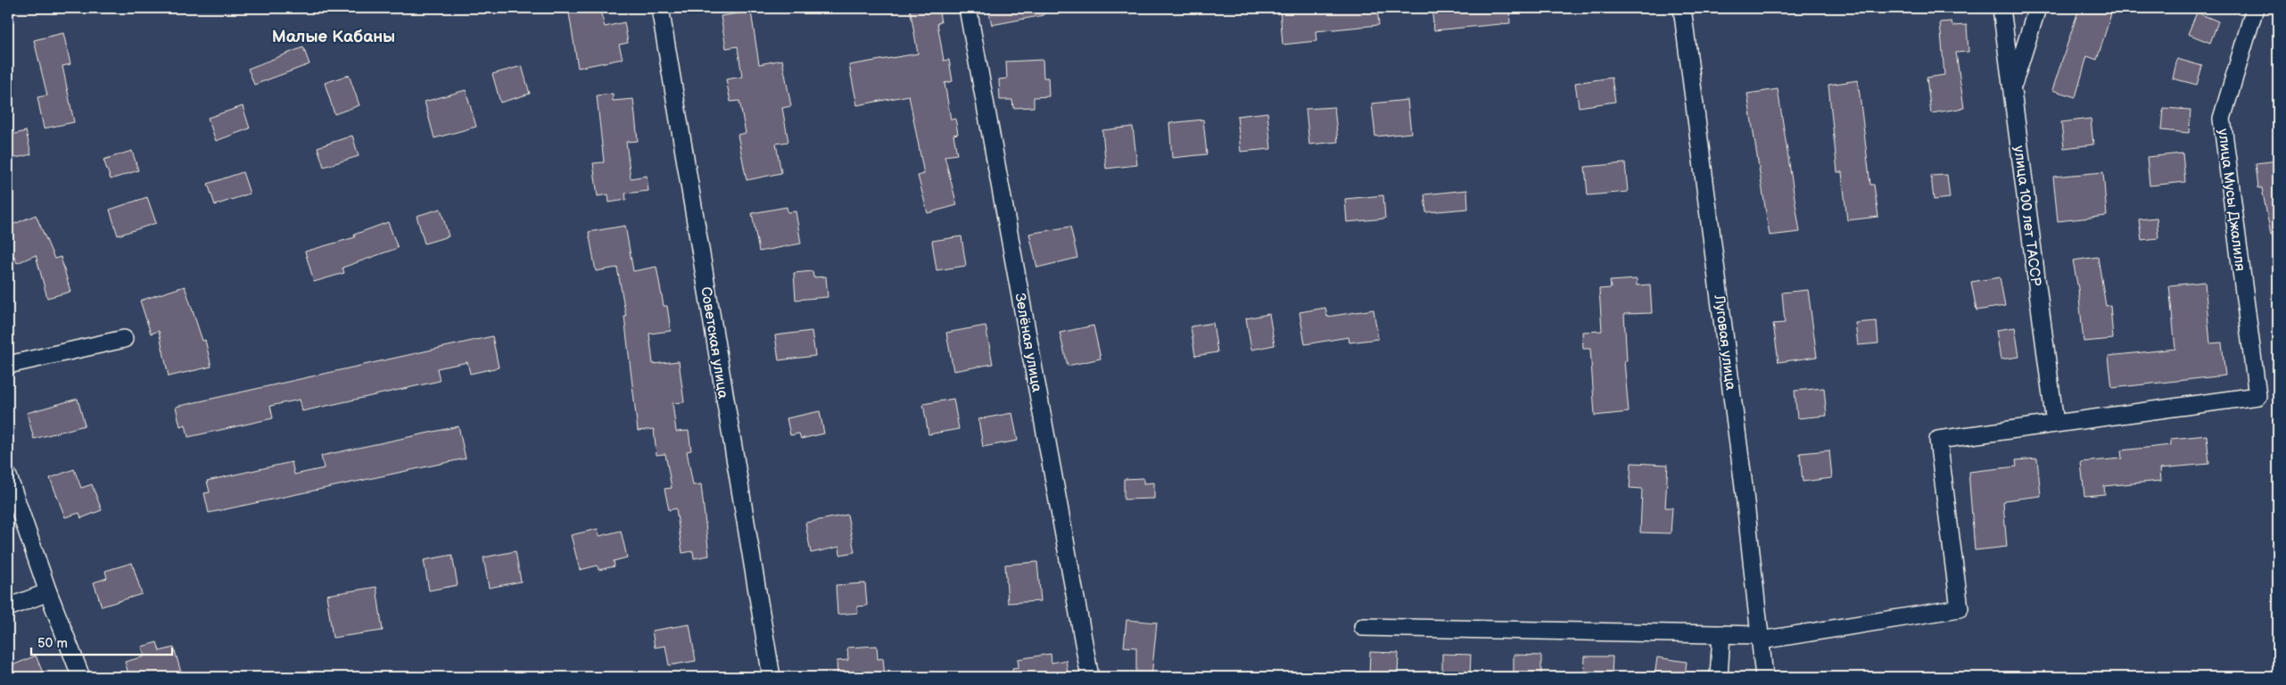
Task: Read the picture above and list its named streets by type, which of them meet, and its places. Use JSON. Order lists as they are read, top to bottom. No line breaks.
{"streets":{"street":["улица Мусы Джалиля","улица 100 лет ТАССР","Советская улица","Зелёная улица","Луговая улица"]},"crossings":[["улица Мусы Джалиля","улица 100 лет ТАССР"]],"districts":["Малые Кабаны"],"scale_bar":"50 m"}
